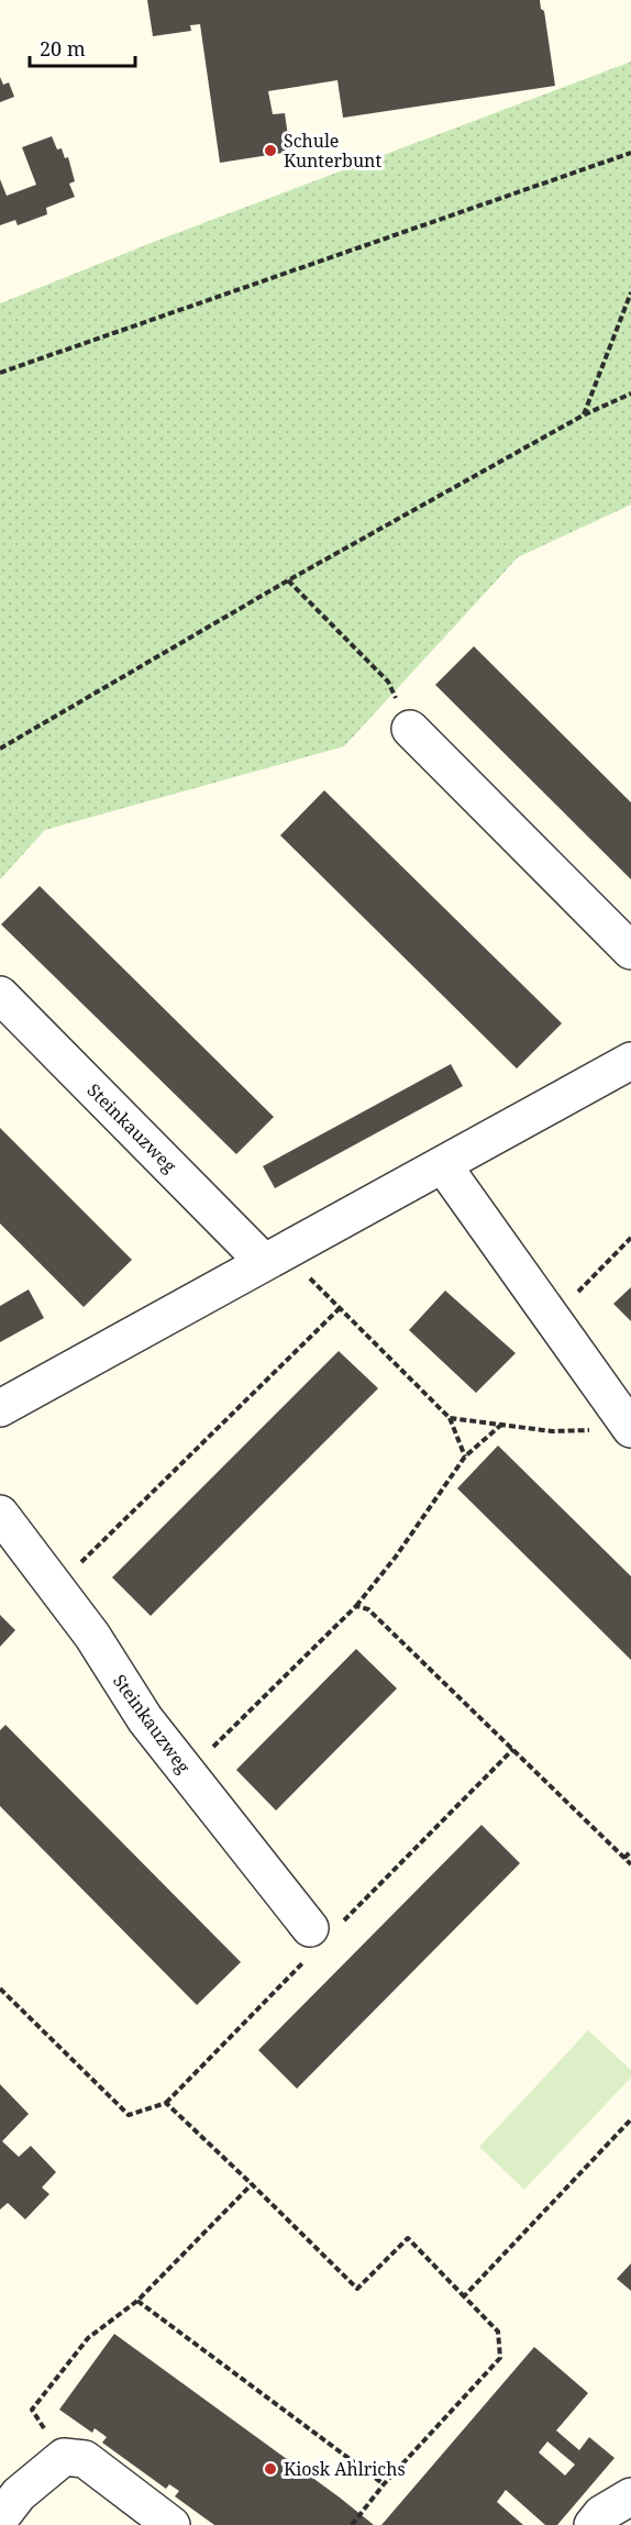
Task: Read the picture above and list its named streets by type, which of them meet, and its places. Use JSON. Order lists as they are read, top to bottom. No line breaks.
{"streets":{"street":["Steinkauzweg"]},"places":["Schule Kunterbunt","Kiosk Ahlrichs"],"scale_bar":"20 m"}
